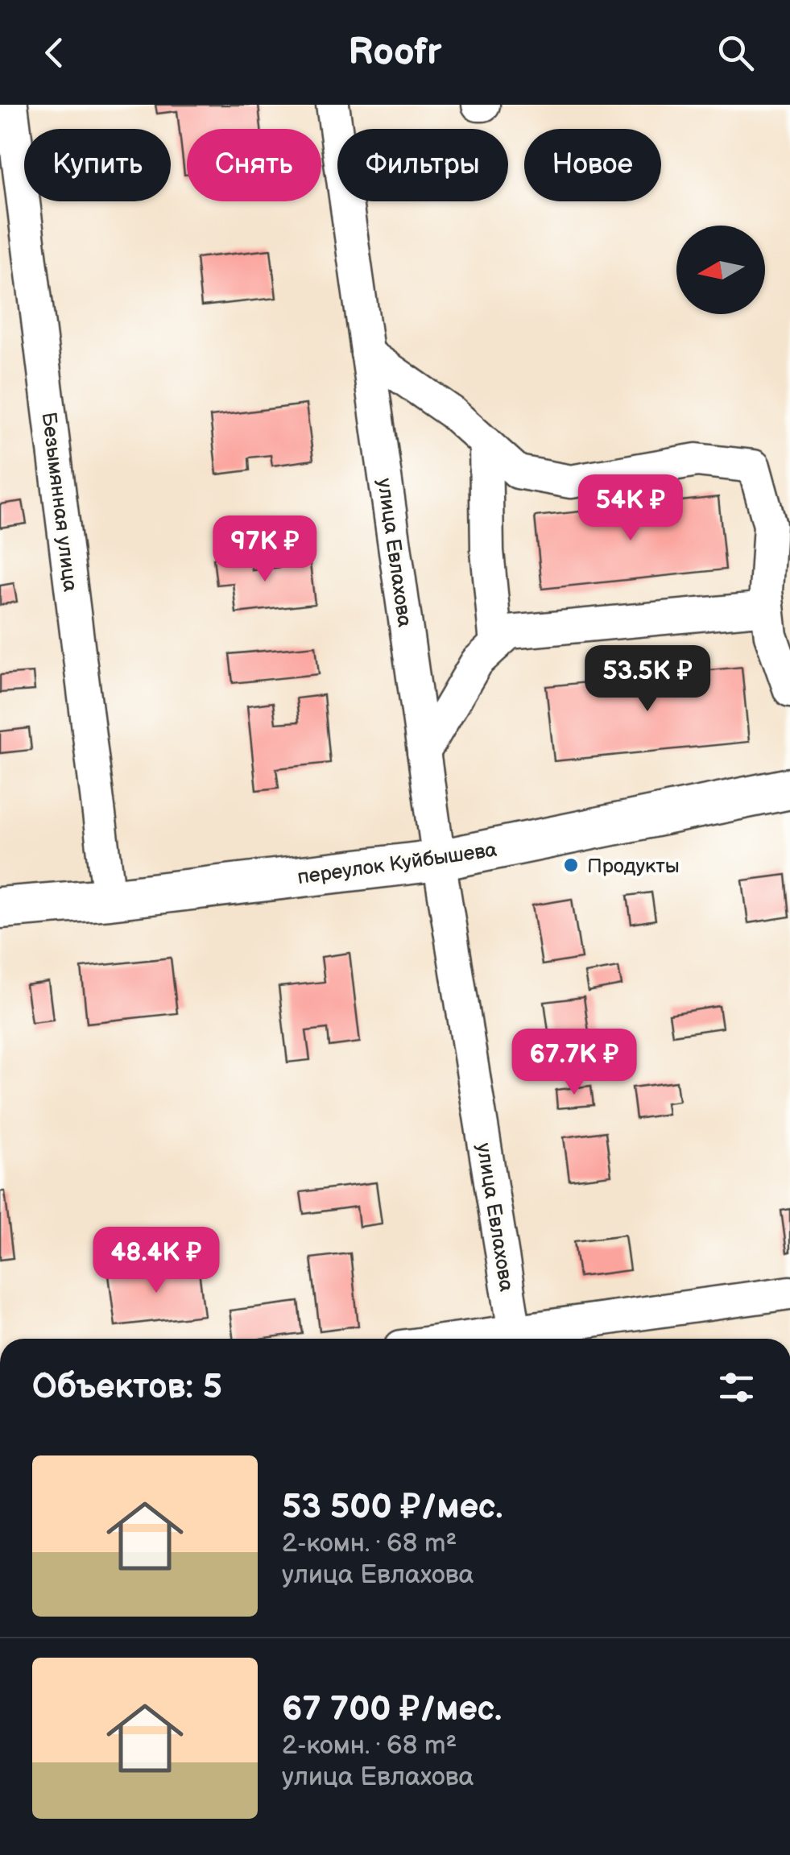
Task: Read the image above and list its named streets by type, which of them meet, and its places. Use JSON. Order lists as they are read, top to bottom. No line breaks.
{"streets":{"main road":["переулок Куйбышева"],"street":["Безымянная улица","улица Евлахова"]},"crossings":[["Безымянная улица","переулок Куйбышева"],["улица Евлахова","переулок Куйбышева"]],"places":["Продукты"],"north":"left","page":{"header":"Roofr","chip":["Купить","Снять","Фильтры","Новое"],"price":["54K ₽","97K ₽","53.5K ₽","67.7K ₽","48.4K ₽"],"heading":"Объектов: 5","list":[{"name":"53 500 ₽/мес.","note":"2-комн. · 68 m² · улица Евлахова"},{"name":"67 700 ₽/мес.","note":"2-комн. · 68 m² · улица Евлахова"}]}}
